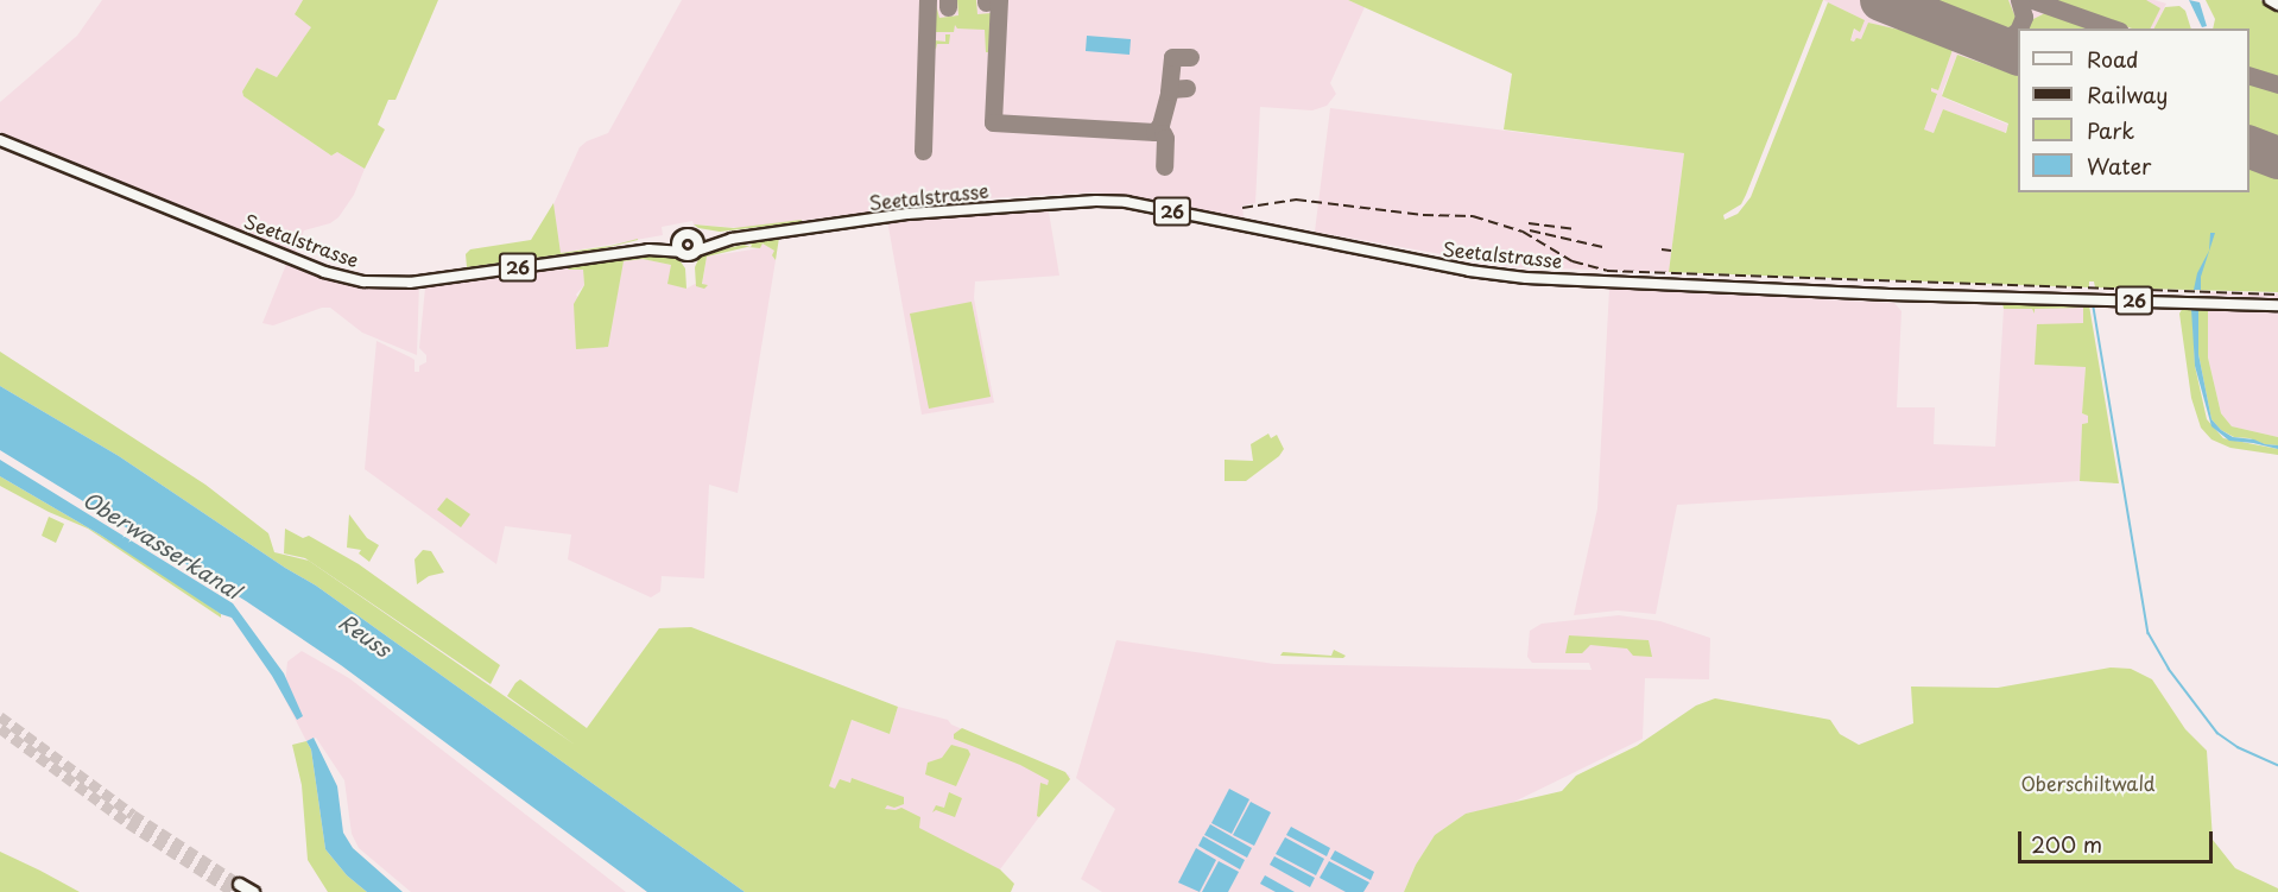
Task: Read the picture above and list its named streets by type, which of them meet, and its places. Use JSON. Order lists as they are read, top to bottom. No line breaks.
{"streets":{"main road":["Seetalstrasse","26"]},"water":["Oberwasserkanal","Reuss"],"parks":["Oberschiltwald"],"legend":["Road","Railway","Park","Water"],"scale_bar":"200 m"}
